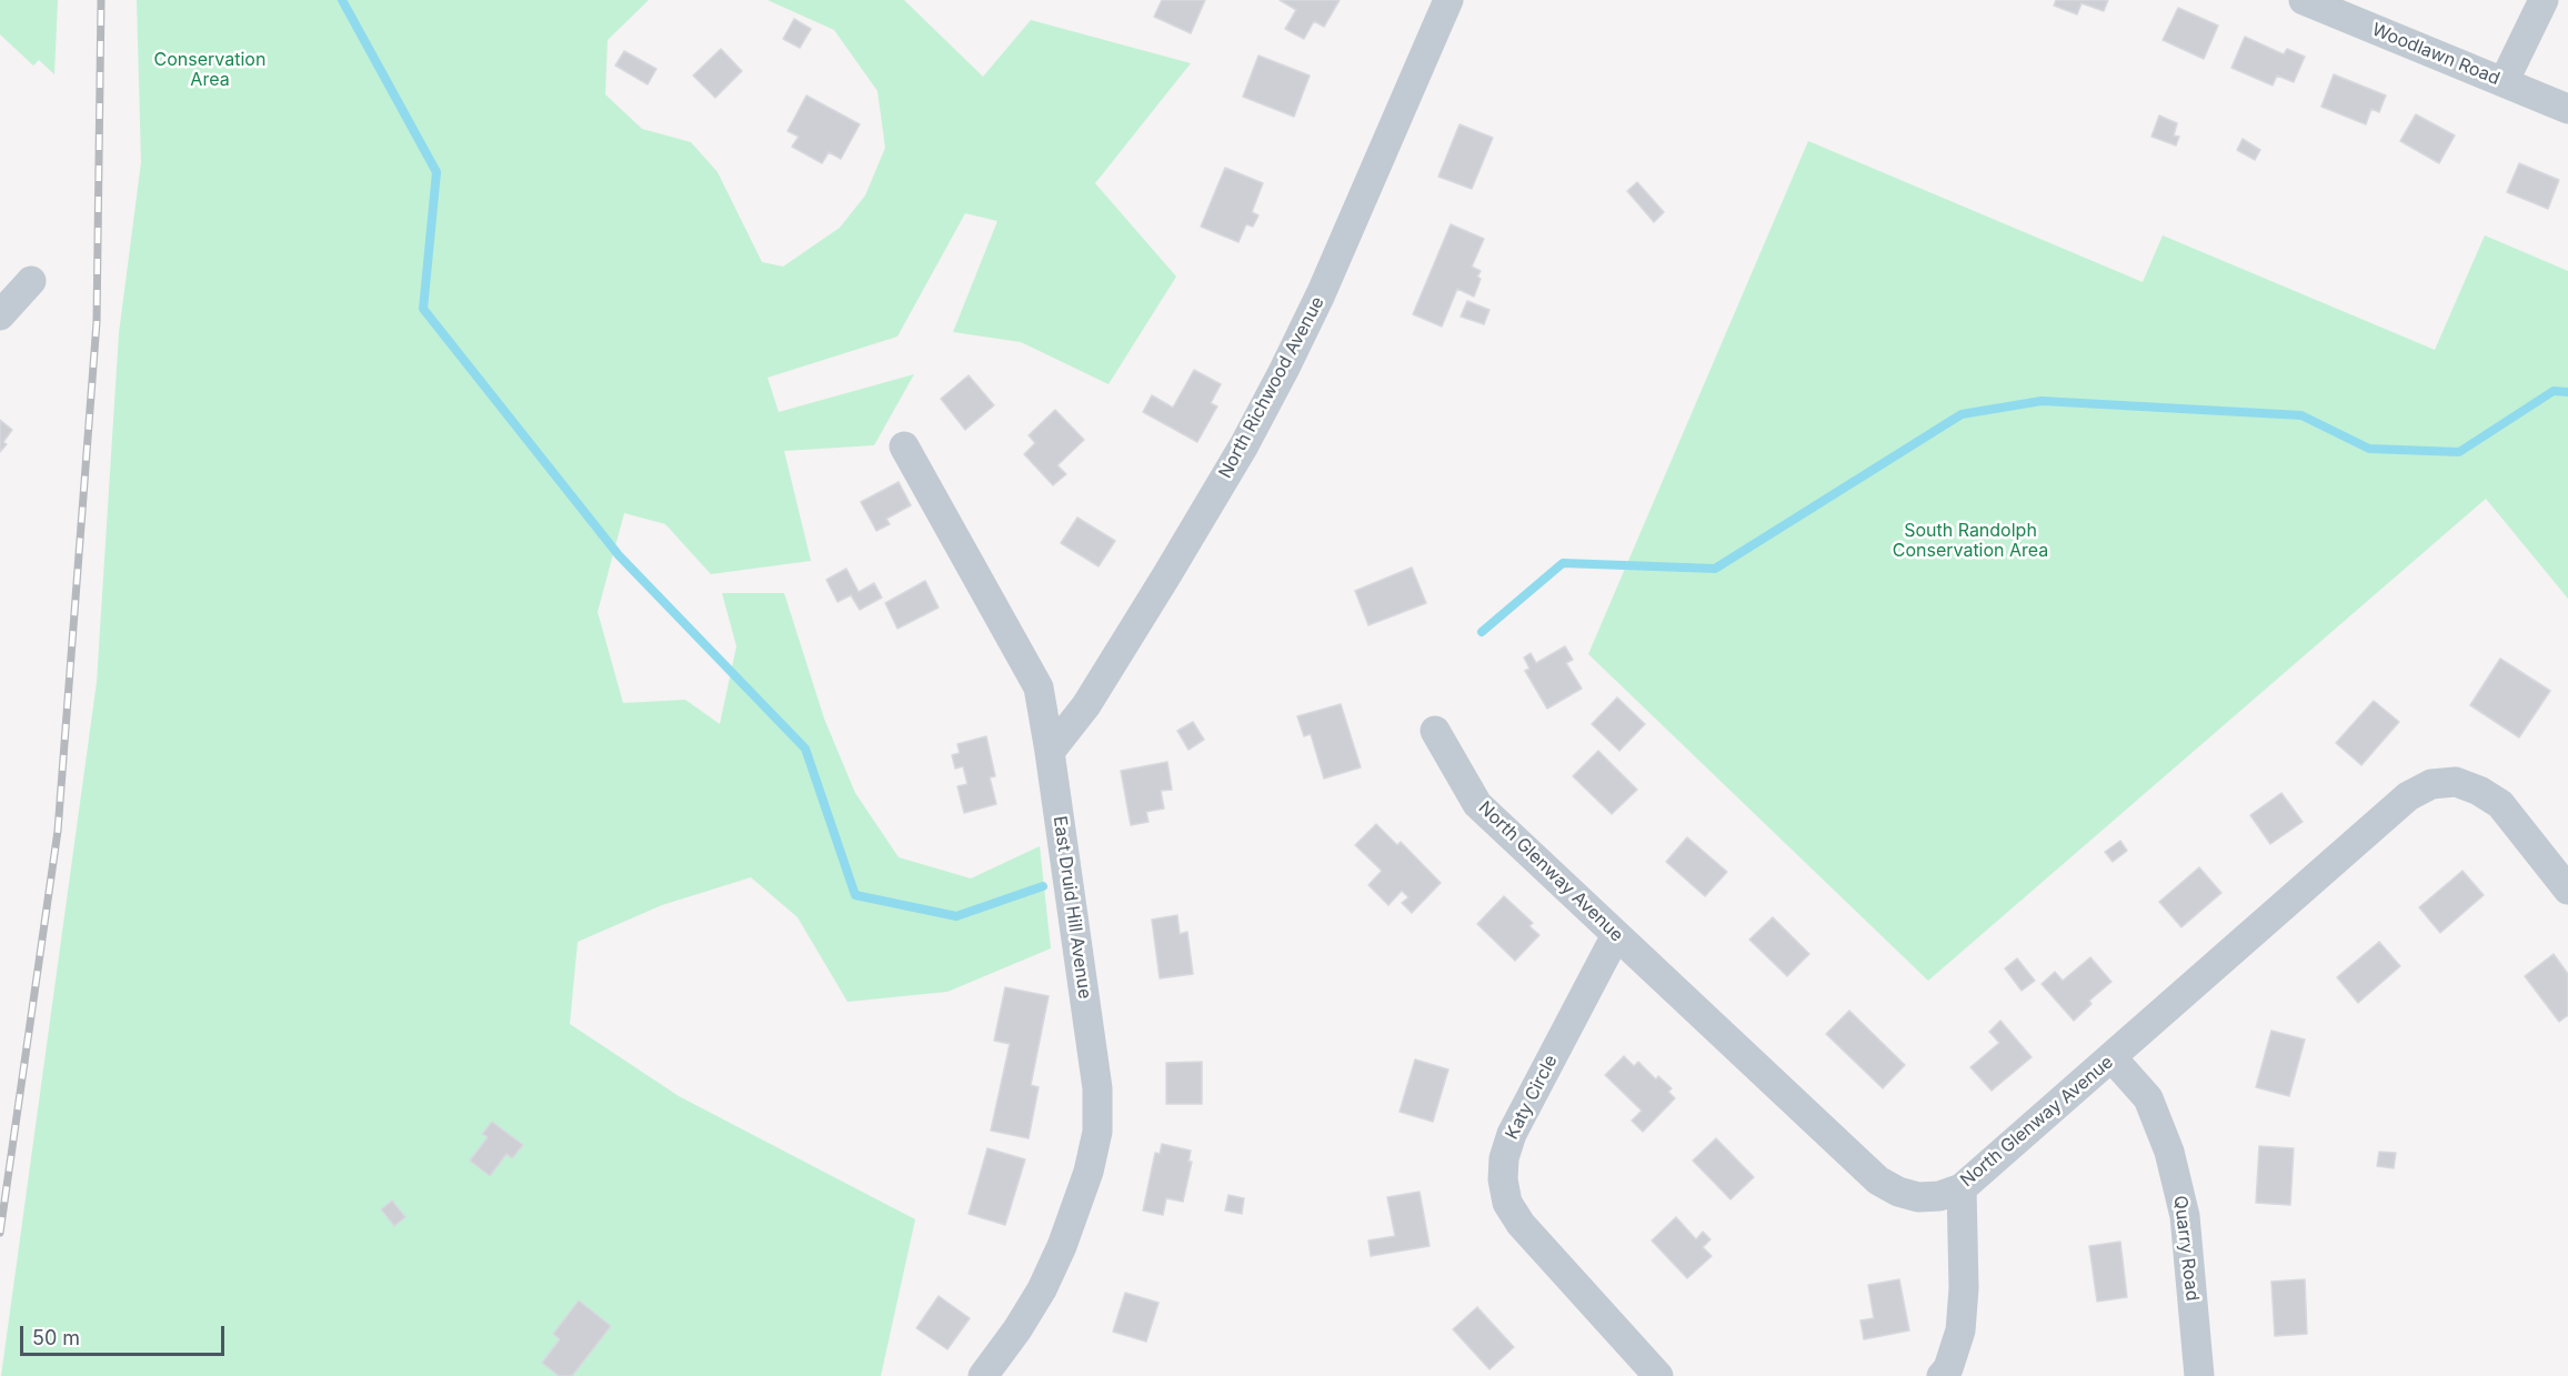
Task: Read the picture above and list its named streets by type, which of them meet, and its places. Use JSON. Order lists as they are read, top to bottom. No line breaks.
{"streets":{"street":["Woodlawn Road","North Richwood Avenue","North Glenway Avenue","East Druid Hill Avenue","Katy Circle","Quarry Road"]},"crossings":[["North Richwood Avenue","East Druid Hill Avenue"],["North Glenway Avenue","Katy Circle"],["North Glenway Avenue","Quarry Road"]],"parks":["Conservation Area","South Randolph Conservation Area"],"scale_bar":"50 m"}
